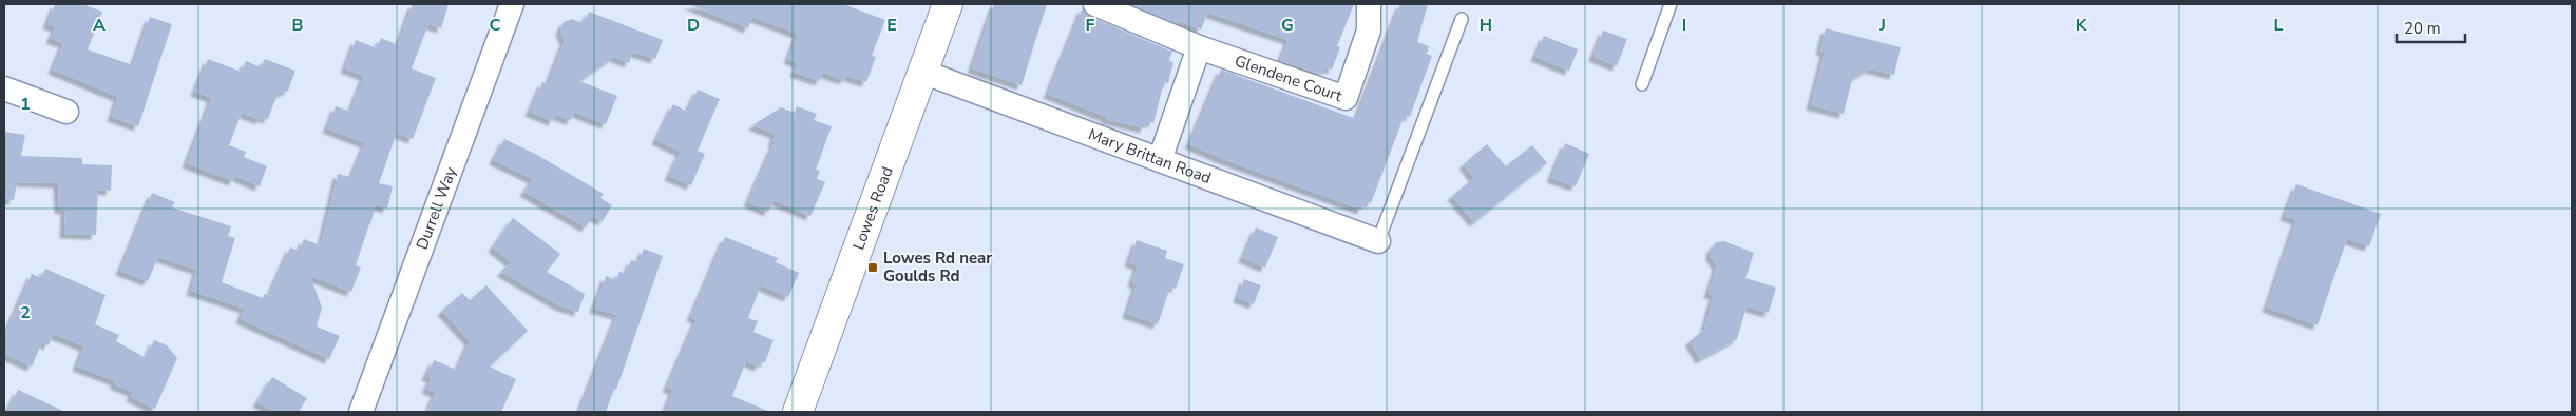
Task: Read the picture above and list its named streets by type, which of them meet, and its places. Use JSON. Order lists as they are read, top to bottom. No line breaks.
{"streets":{"main road":["Lowes Road"],"street":["Glendene Court","Mary Brittan Road","Durrell Way"]},"crossings":[["Mary Brittan Road","Lowes Road"]],"places":{"transit":["Lowes Rd near Goulds Rd"]},"scale_bar":"20 m","grid":{"columns":["A","B","C","D","E","F","G","H","I","J","K","L"],"rows":["1","2"]}}
